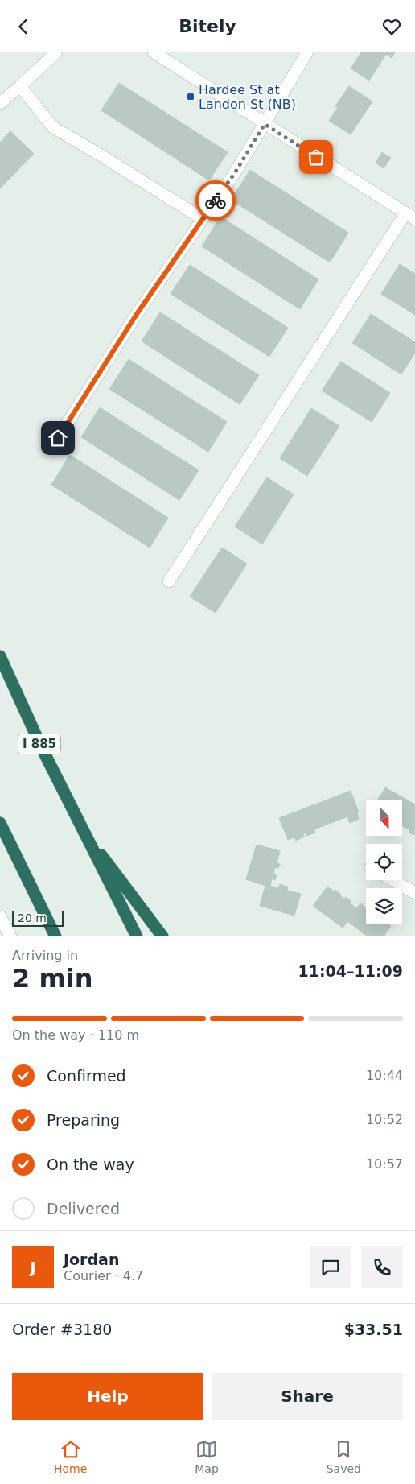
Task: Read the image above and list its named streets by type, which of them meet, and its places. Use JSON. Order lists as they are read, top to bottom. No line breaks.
{"streets":{"highway":["I 885"]},"places":{"transit":["Hardee St at Landon St (NB)"]},"scale_bar":"20 m","north":"bottom","page":{"header":"Bitely","scale":"20 m","heading":["2 min","Arriving in","11:04–11:09"],"panel":["Jordan","Courier · 4.7","Order #3180","$33.51"],"bar":"On the way · 110 m","list":[["Confirmed","10:44"],["Preparing","10:52"],["On the way","10:57"],"Delivered"],"round":"J","buttons":["Help","Share"],"tabs":["Home","Map","Saved"]}}
